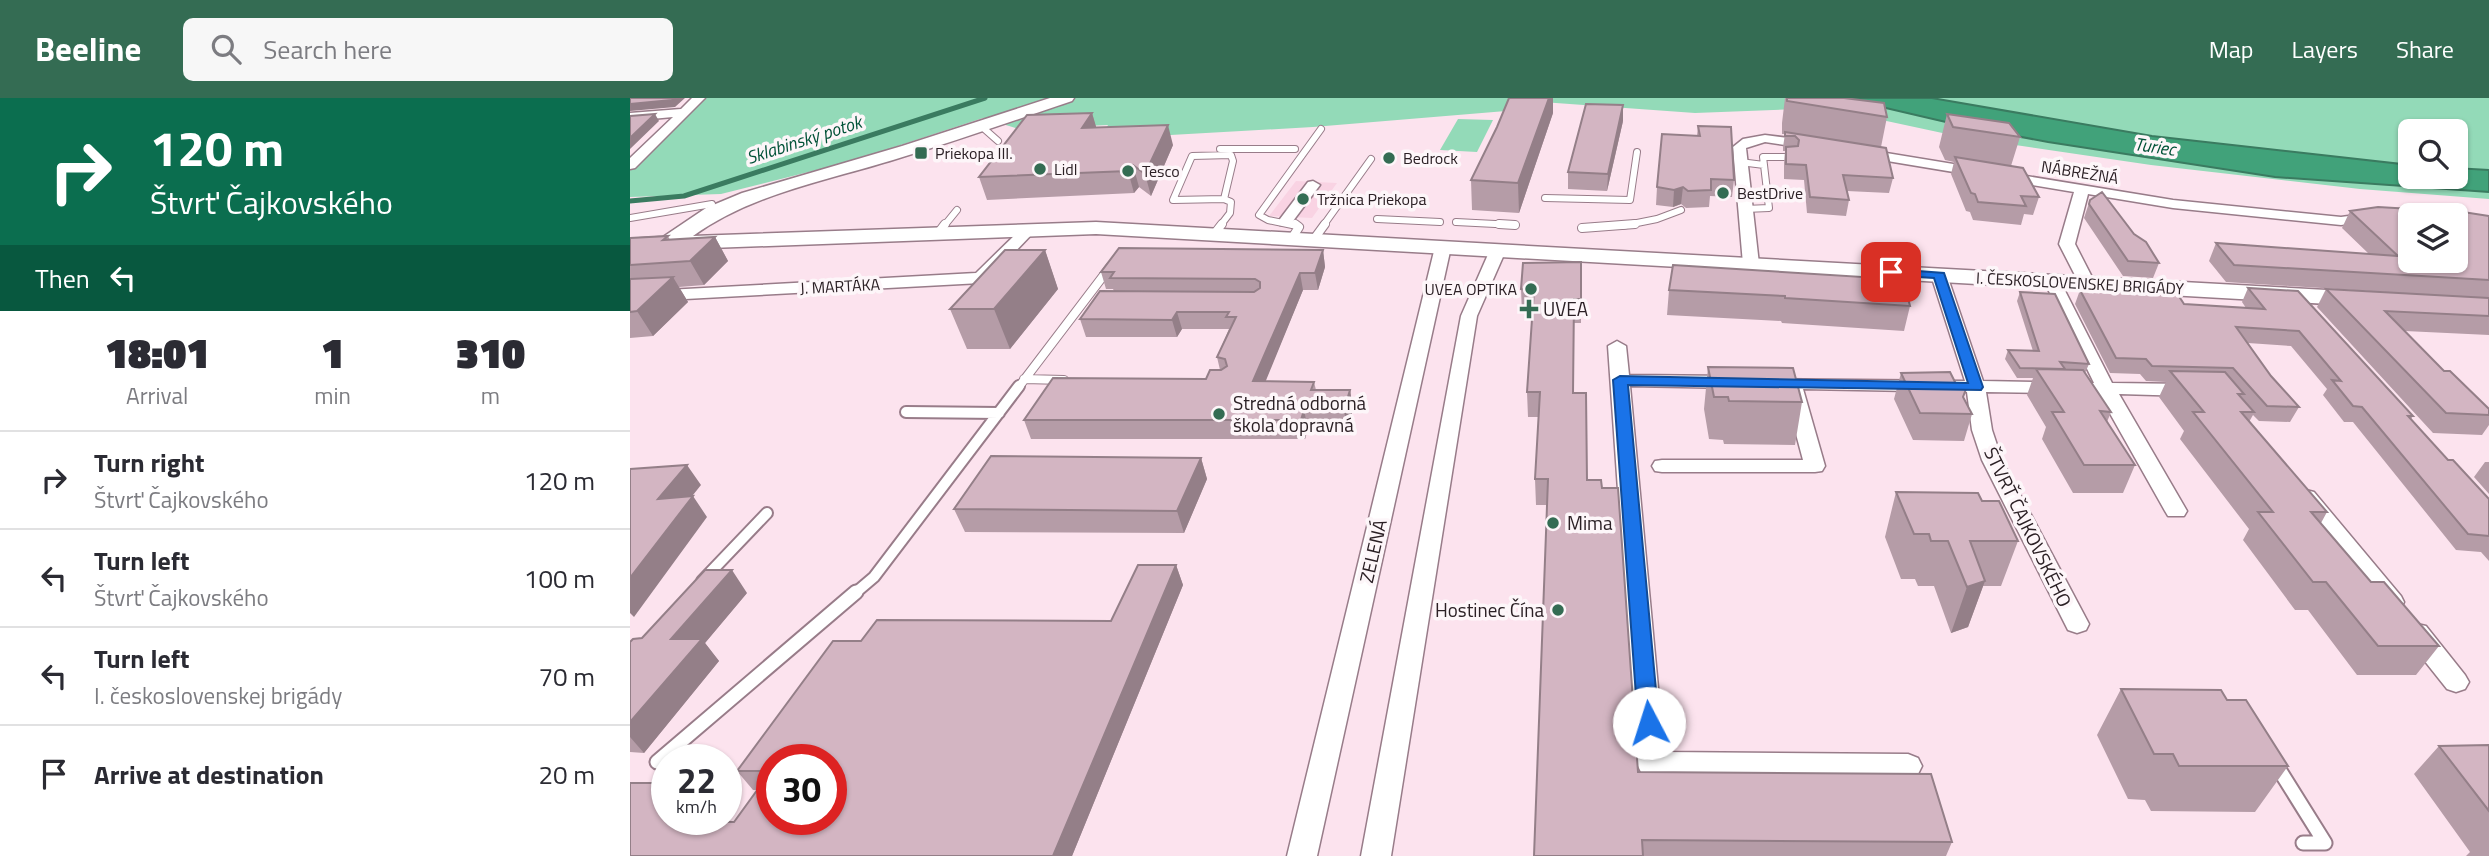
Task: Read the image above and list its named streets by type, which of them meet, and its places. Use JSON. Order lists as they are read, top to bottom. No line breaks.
{"streets":{"street":["NÁBREŽNÁ","I. ČESKOSLOVENSKEJ BRIGÁDY","J. MARTÁKA","ŠTVRŤ ČAJKOVSKÉHO","ZELENÁ"]},"crossings":[["I. ČESKOSLOVENSKEJ BRIGÁDY","J. MARTÁKA"],["I. ČESKOSLOVENSKEJ BRIGÁDY","ŠTVRŤ ČAJKOVSKÉHO"],["I. ČESKOSLOVENSKEJ BRIGÁDY","ZELENÁ"]],"water":["Sklabinský potok","Turiec"],"places":{"transit":["Priekopa III."],"other":["Bedrock","Lidl","Tesco","BestDrive","Tržnica Priekopa","UVEA OPTIKA","Stredná odborná škola dopravná","Mima","Hostinec Čína"],"health":["UVEA"]},"page":{"header":"Beeline","search":"Search here","nav":["Map","Layers","Share"],"turn":["120 m","Štvrť Čajkovského"],"then":"Then","eta":["18:01","Arrival","1","min","310","m"],"list":[{"name":"Turn right","note":"Štvrť Čajkovského","value":"120 m"},{"name":"Turn left","note":"Štvrť Čajkovského","value":"100 m"},{"name":"Turn left","note":"I. československej brigády","value":"70 m"},{"name":"Arrive at destination","value":"20 m"}],"speed":"22 km/h","limit":"30"}}
